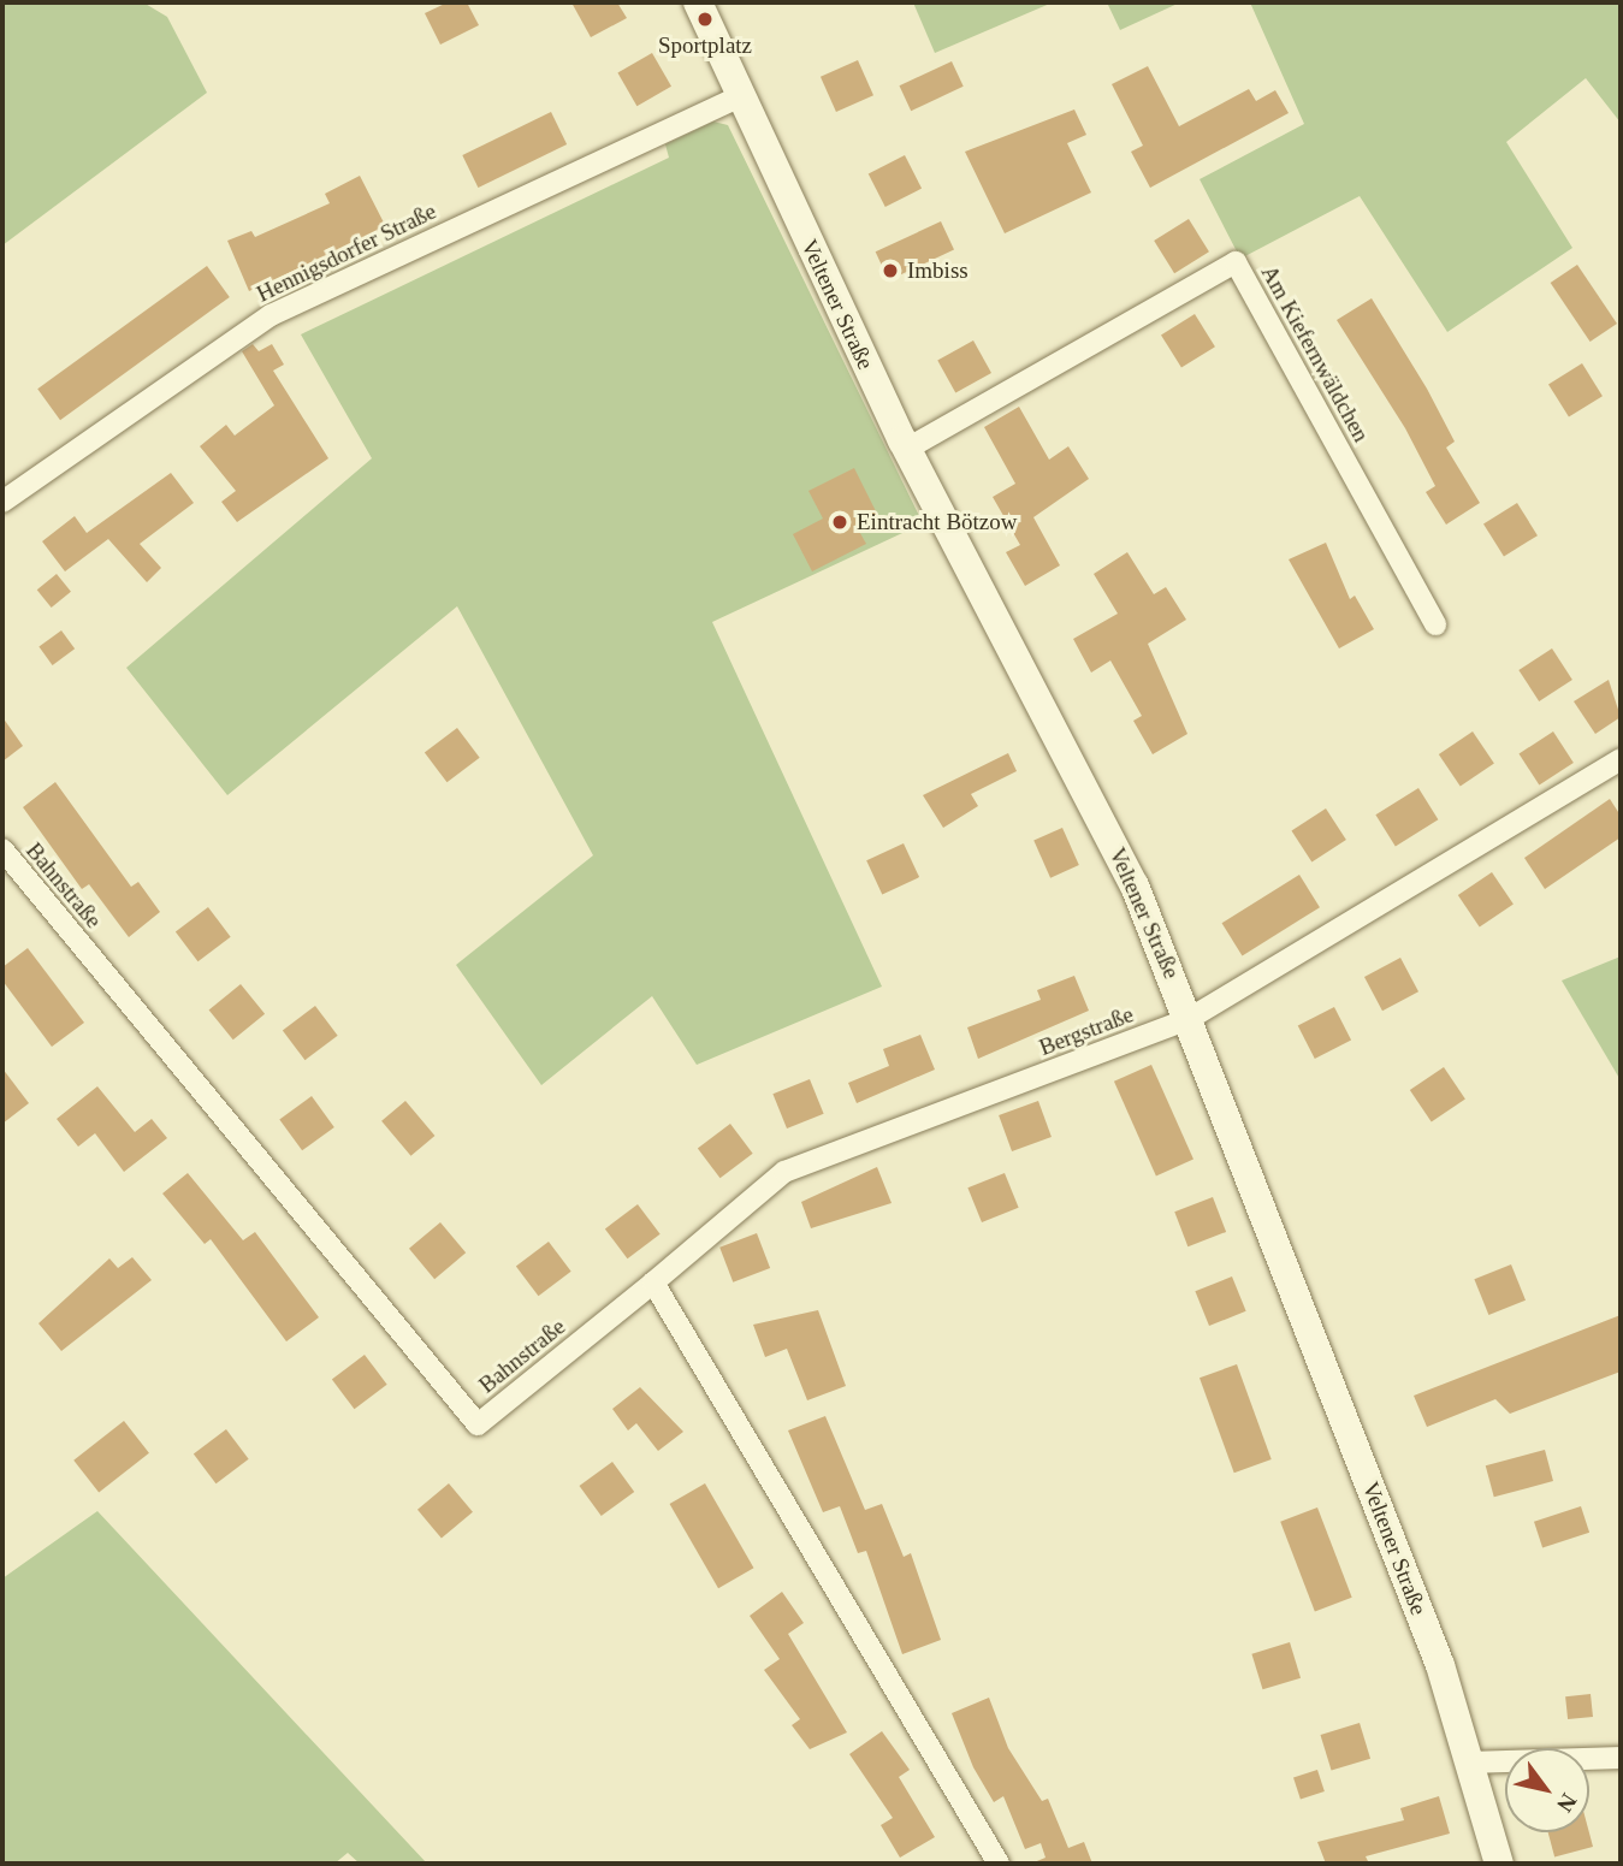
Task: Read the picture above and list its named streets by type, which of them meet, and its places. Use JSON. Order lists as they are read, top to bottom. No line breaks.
{"streets":{"main road":["Veltener Straße"],"street":["Hennigsdorfer Straße","Am Kiefernwäldchen","Bahnstraße","Bergstraße"]},"crossings":[["Hennigsdorfer Straße","Veltener Straße"],["Veltener Straße","Am Kiefernwäldchen"],["Veltener Straße","Bergstraße"],["Bahnstraße","Bergstraße"]],"places":["Sportplatz","Imbiss","Eintracht Bötzow"],"north":"bottom right"}
